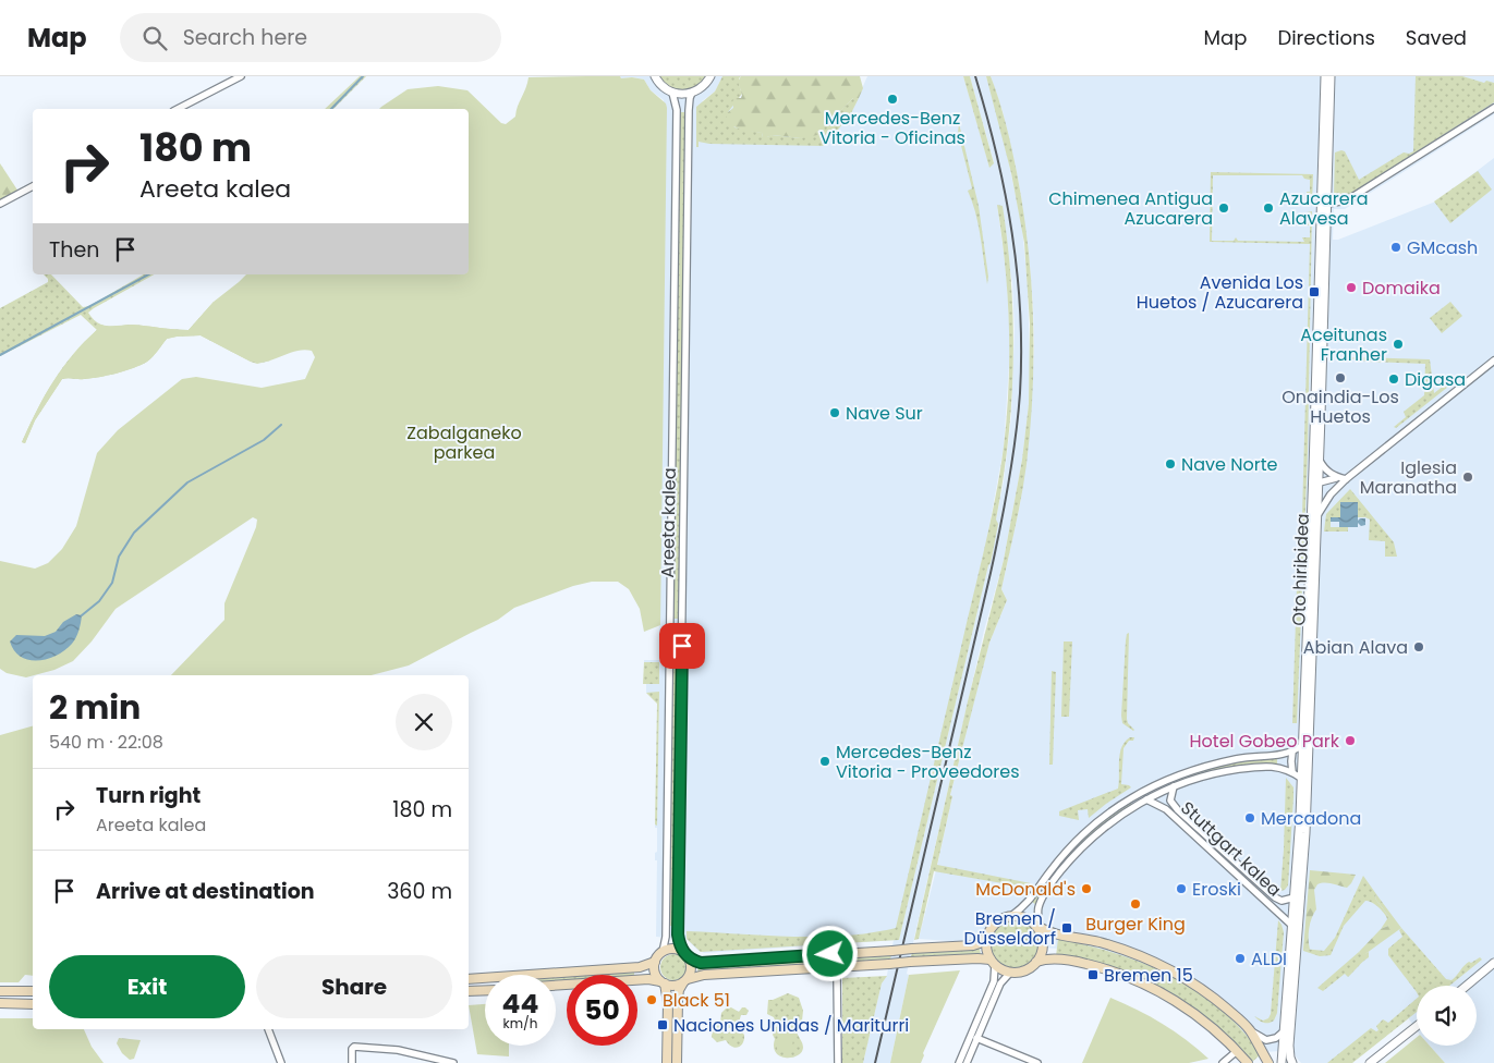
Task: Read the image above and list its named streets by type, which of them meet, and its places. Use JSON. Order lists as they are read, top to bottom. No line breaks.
{"streets":{"street":["Areeta kalea","Oto hiribidea","Stuttgart kalea"]},"crossings":[["Oto hiribidea","Stuttgart kalea"]],"parks":["Zabalganeko parkea"],"places":{"other":["Mercedes-Benz Vitoria - Oficinas","Chimenea Antigua Azucarera","Azucarera Alavesa","GMcash","Domaika","Aceitunas Franher","Onaindia-Los Huetos","Digasa","Nave Sur","Nave Norte","Iglesia Maranatha","Abian Alava","Hotel Gobeo Park","Mercedes-Benz Vitoria - Proveedores","Mercadona","McDonald's","Eroski","Burger King","ALDI","Black 51"],"transit":["Avenida Los Huetos / Azucarera","Bremen / Düsseldorf","Bremen 15","Naciones Unidas / Mariturri"]},"page":{"header":"Map","search":"Search here","nav":["Map","Directions","Saved"],"turn":["180 m","Areeta kalea"],"then":"Then","heading":["2 min","540 m · 22:08"],"list":[{"name":"Turn right","note":"Areeta kalea","value":"180 m"},{"name":"Arrive at destination","value":"360 m"}],"buttons":["Exit","Share"],"speed":"44 km/h","limit":"50"}}
